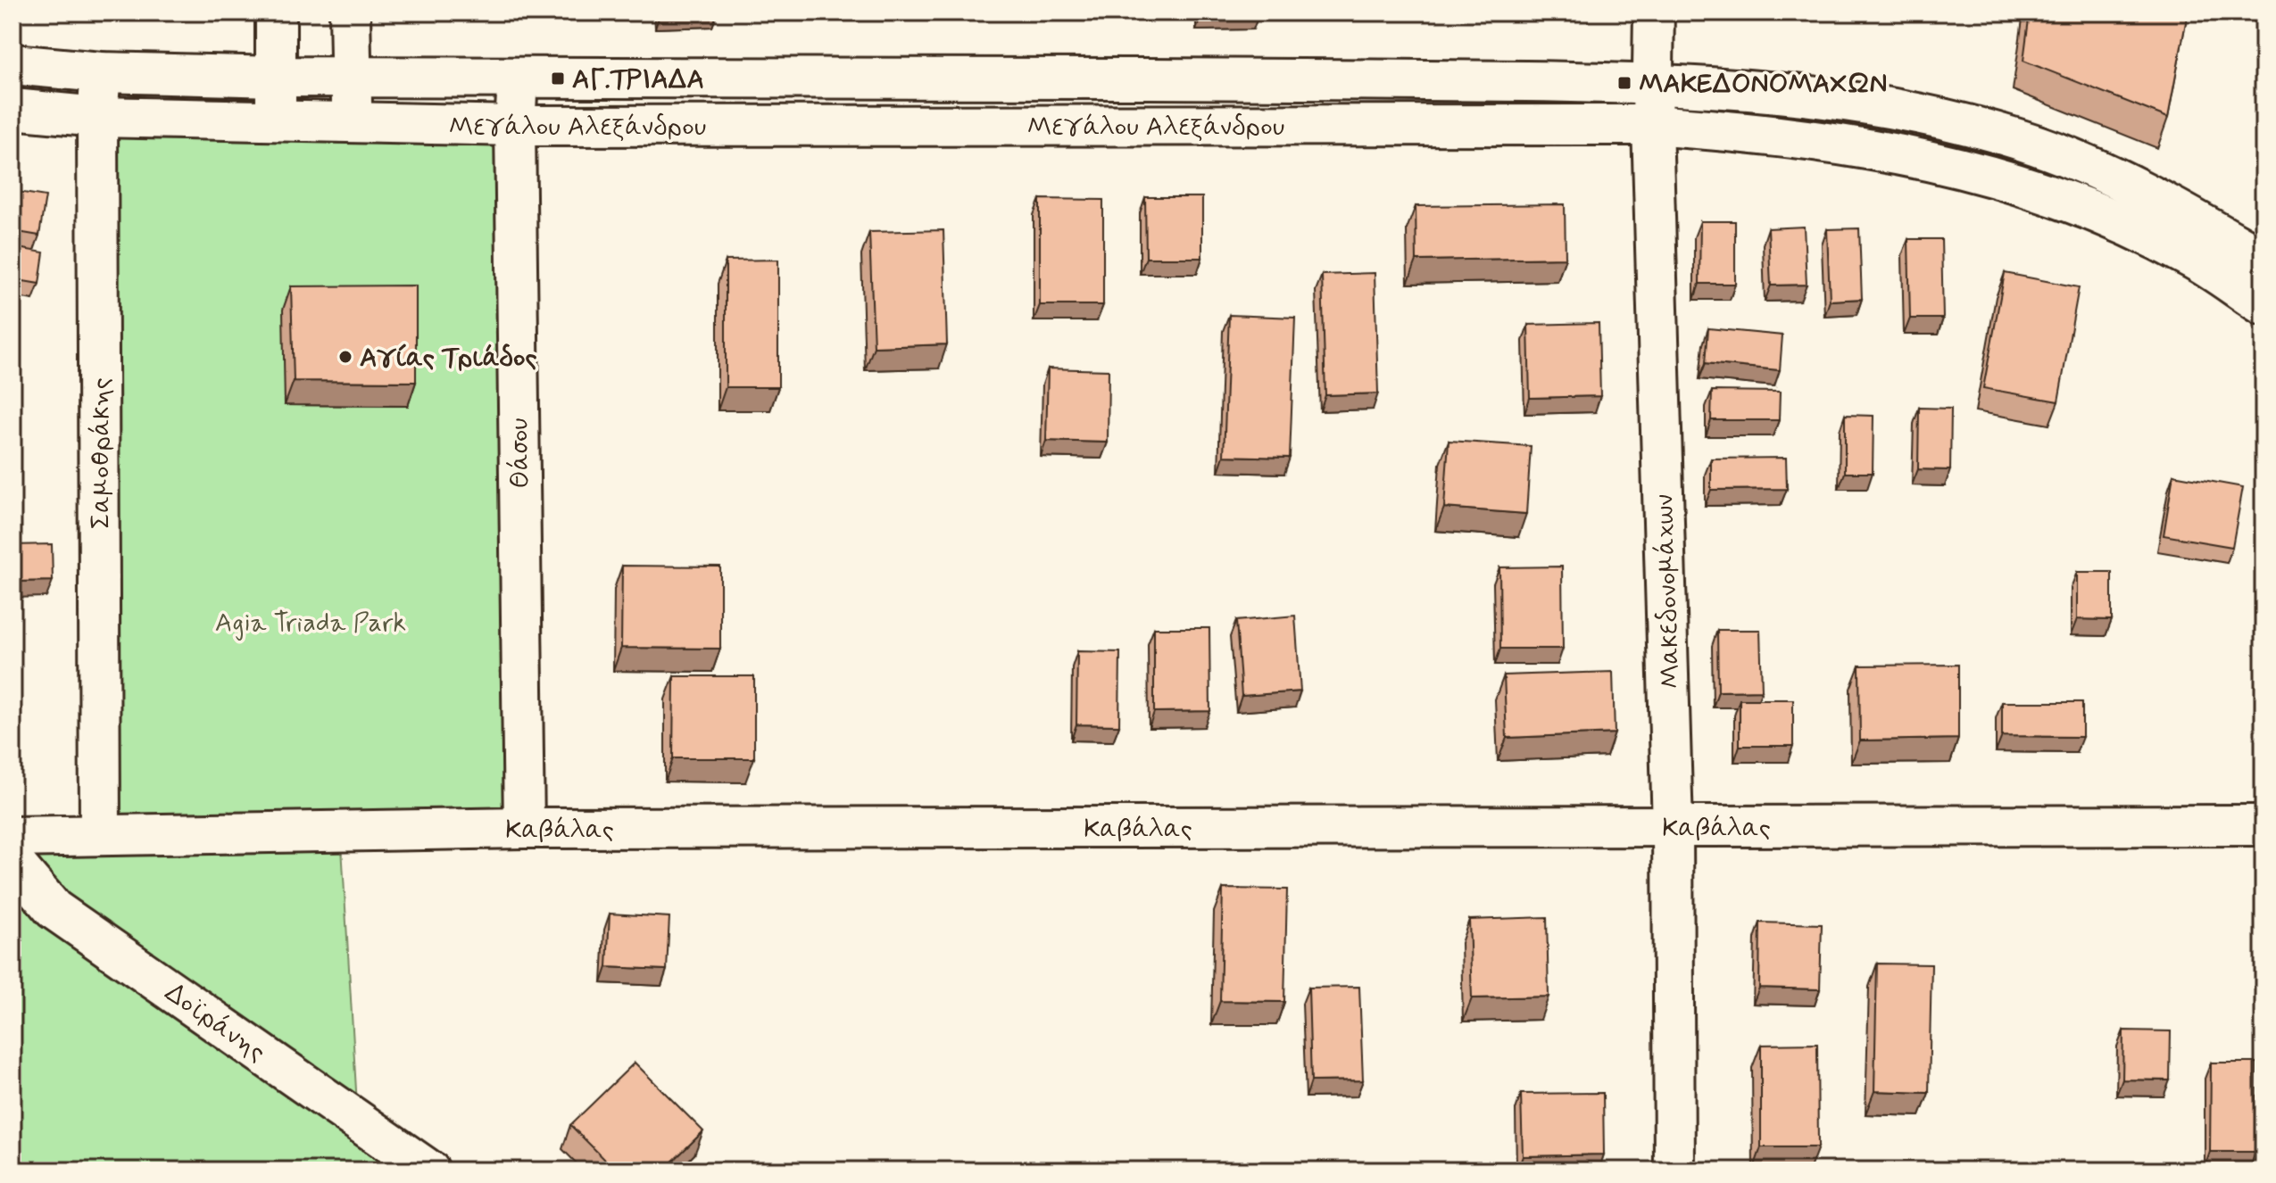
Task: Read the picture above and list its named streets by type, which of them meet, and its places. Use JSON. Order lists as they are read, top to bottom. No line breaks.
{"streets":{"street":["Μεγάλου Αλεξάνδρου","Σαμοθράκης","Θάσου","Μακεδονομάχων","Καβάλας","Δοϊράνης"]},"crossings":[["Μεγάλου Αλεξάνδρου","Σαμοθράκης"],["Μεγάλου Αλεξάνδρου","Θάσου"],["Μεγάλου Αλεξάνδρου","Μακεδονομάχων"],["Σαμοθράκης","Καβάλας"],["Θάσου","Καβάλας"],["Μακεδονομάχων","Καβάλας"]],"parks":["Agia Triada Park"],"places":{"transit":["ΑΓ.ΤΡΙΑΔΑ","ΜΑΚΕΔΟΝΟΜΑΧΩΝ"],"other":["Αγίας Τριάδος"]}}
